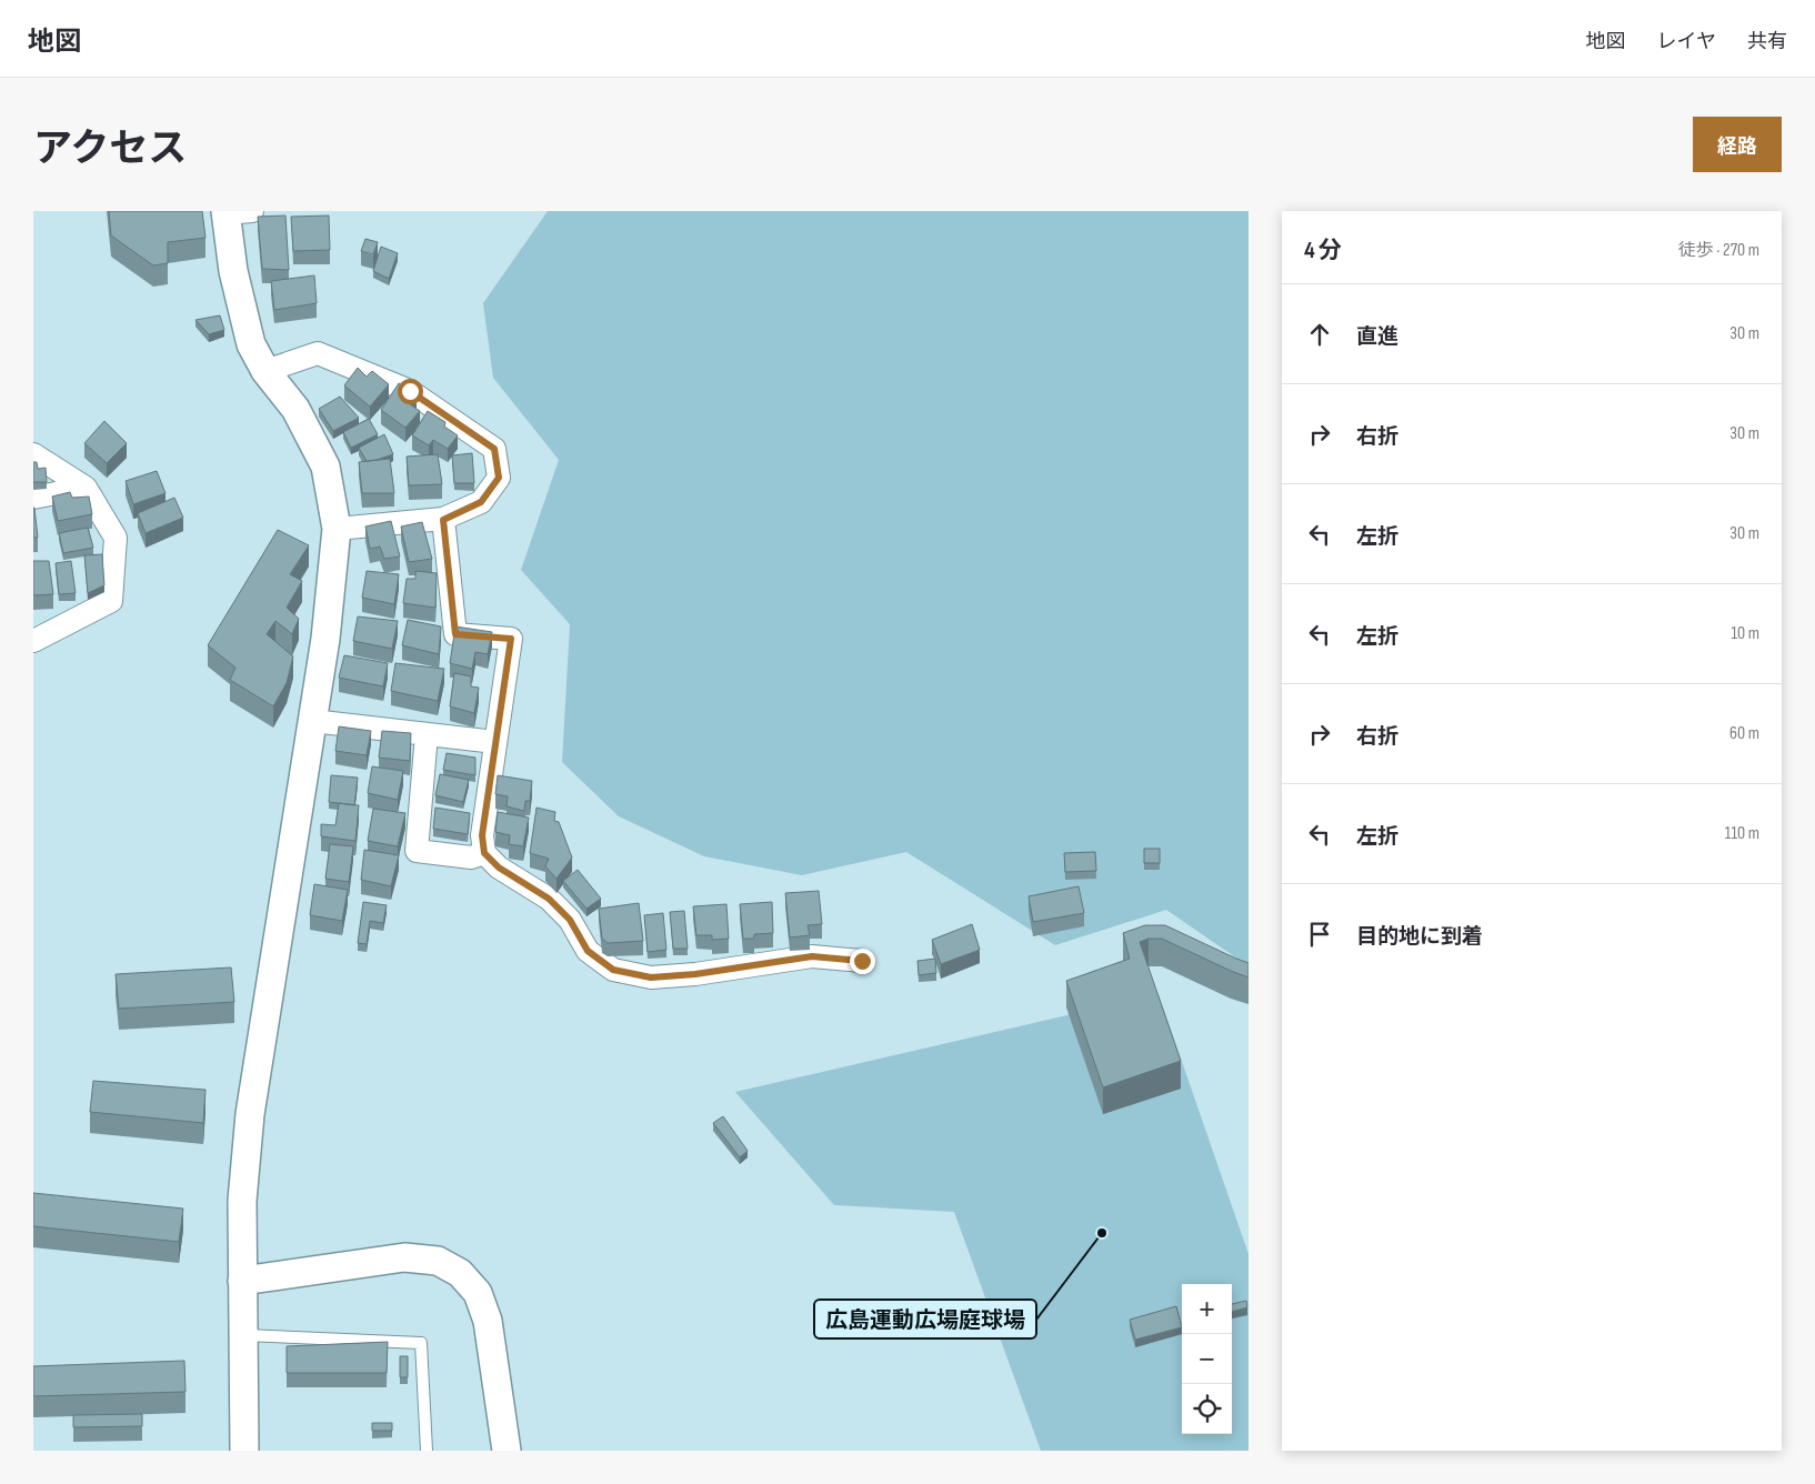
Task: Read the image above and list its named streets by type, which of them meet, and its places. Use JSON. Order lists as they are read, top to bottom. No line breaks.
{"places":["広島運動広場庭球場"],"page":{"header":"地図","nav":["地図","レイヤ","共有"],"title":"アクセス","buttons":"経路","heading":["4 分","徒歩 · 270 m"],"list":[["直進","30 m"],["右折","30 m"],["左折","30 m"],["左折","10 m"],["右折","60 m"],["左折","110 m"],"目的地に到着"],"map_buttons":["+","−"]}}
